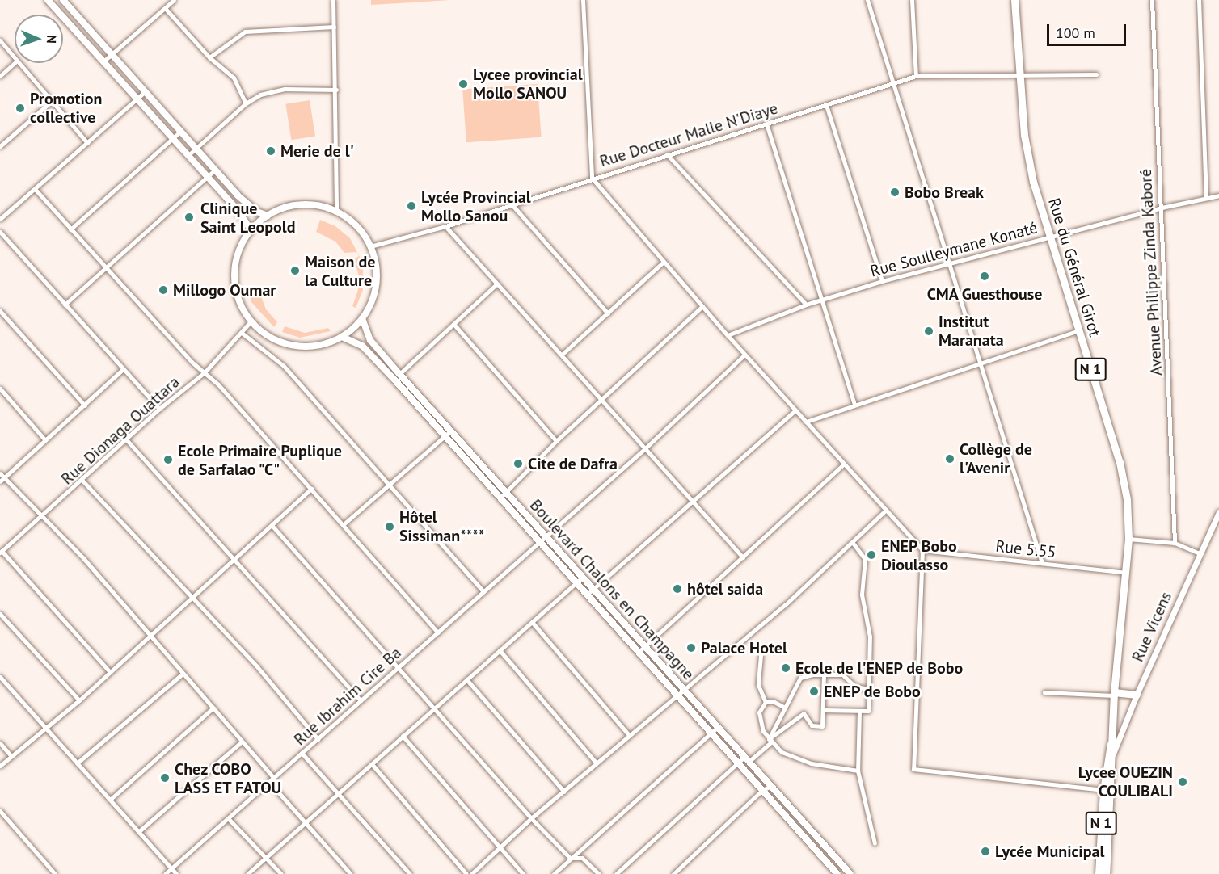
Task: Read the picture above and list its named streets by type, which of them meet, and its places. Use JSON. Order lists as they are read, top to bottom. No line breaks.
{"streets":{"highway":["Rue du Général Girot","N 1"],"main road":["Boulevard Chalons en Champagne"],"street":["Rue Docteur Malle N'Diaye","Rue Soulleymane Konaté","Avenue Philippe Zinda Kaboré","Rue Dionaga Ouattara","Rue 5.55","Rue Vicens","Rue Ibrahim Cire Ba"]},"crossings":[["Rue Docteur Malle N'Diaye","Rue du Général Girot"],["Rue Docteur Malle N'Diaye","Rue Dionaga Ouattara"],["Rue Docteur Malle N'Diaye","Boulevard Chalons en Champagne"],["Rue Soulleymane Konaté","Rue du Général Girot"],["Rue Soulleymane Konaté","Avenue Philippe Zinda Kaboré"],["Rue du Général Girot","N 1"],["Rue du Général Girot","Rue 5.55"],["N 1","Rue Vicens"],["Rue Dionaga Ouattara","Boulevard Chalons en Champagne"],["Boulevard Chalons en Champagne","Rue Ibrahim Cire Ba"]],"places":["Lycee provincial Mollo SANOU","Promotion collective","Merie de l'","Bobo Break","Lycée Provincial Mollo Sanou","Clinique Saint Leopold","Maison de la Culture","CMA Guesthouse","Millogo Oumar","Institut Maranata","Collège de l'Avenir","Ecole Primaire Puplique de Sarfalao \"C\"","Cite de Dafra","Hôtel Sissiman****","ENEP Bobo Dioulasso","hôtel saida","Palace Hotel","Ecole de l'ENEP de Bobo","ENEP de Bobo","Chez COBO LASS ET FATOU","Lycee OUEZIN COULIBALI","Lycée Municipal"],"scale_bar":"100 m","north":"right"}
